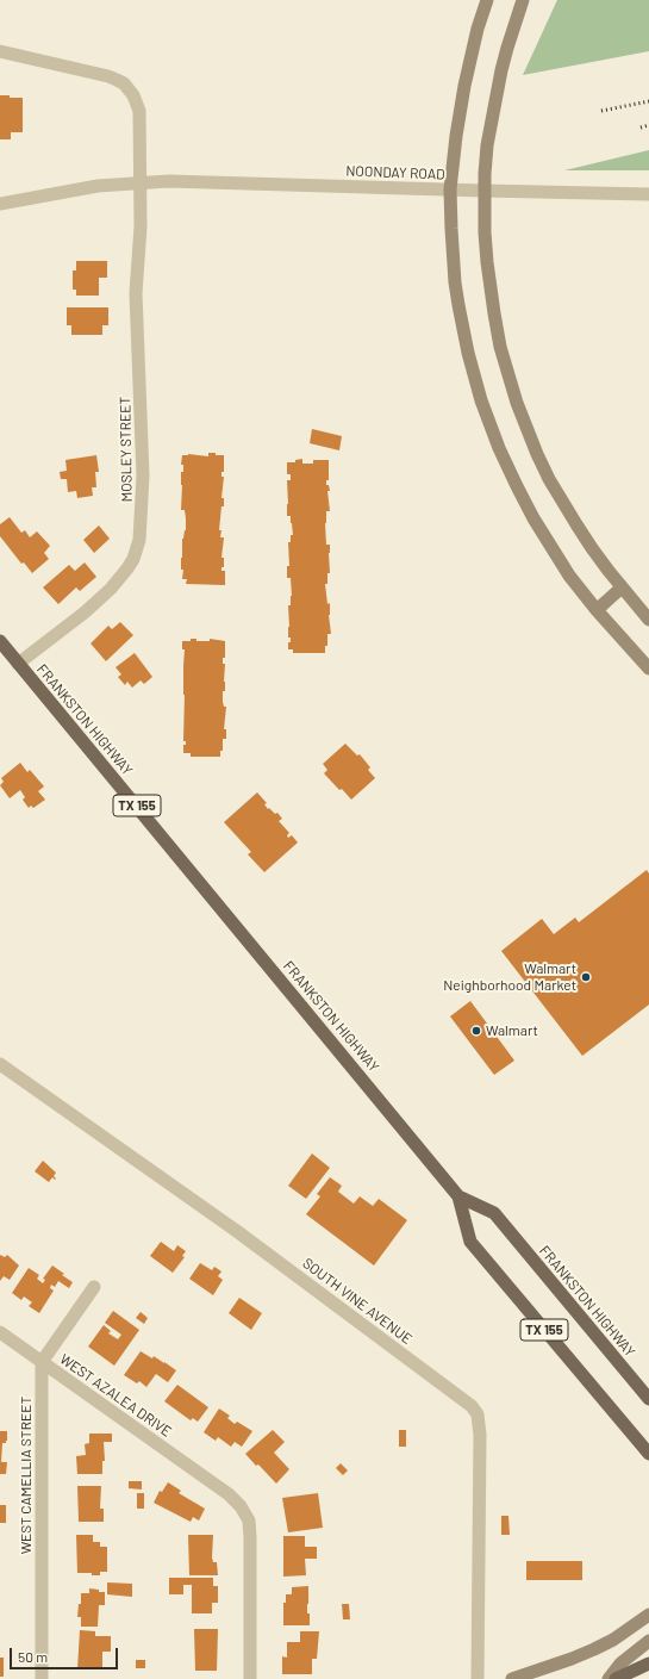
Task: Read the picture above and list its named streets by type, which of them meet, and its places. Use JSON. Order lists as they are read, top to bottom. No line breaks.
{"streets":{"main road":["FRANKSTON HIGHWAY","TX 155"],"street":["NOONDAY ROAD","MOSLEY STREET","SOUTH VINE AVENUE","WEST AZALEA DRIVE","WEST CAMELLIA STREET"]},"crossings":[["NOONDAY ROAD","MOSLEY STREET"],["MOSLEY STREET","FRANKSTON HIGHWAY"],["FRANKSTON HIGHWAY","TX 155"],["WEST AZALEA DRIVE","WEST CAMELLIA STREET"]],"places":["Walmart Neighborhood Market","Walmart"],"scale_bar":"50 m"}
